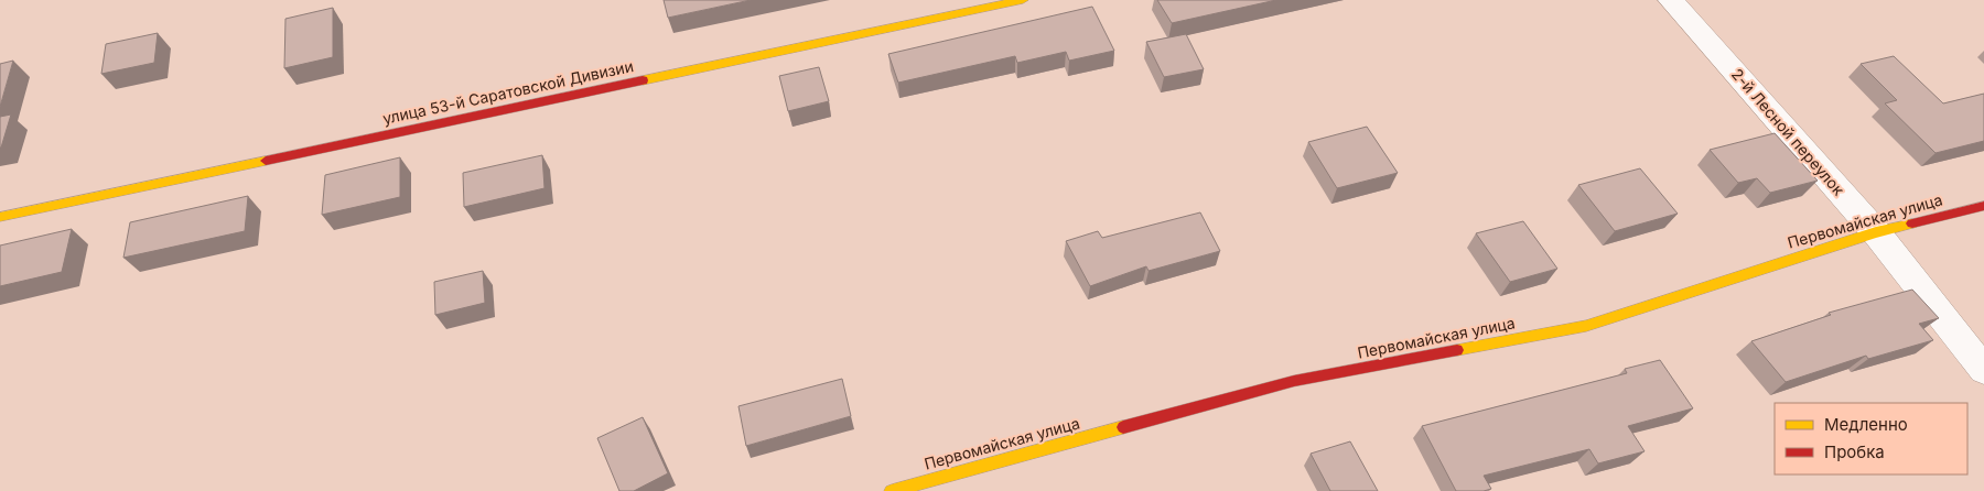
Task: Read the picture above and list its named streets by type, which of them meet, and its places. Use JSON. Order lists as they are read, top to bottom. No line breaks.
{"streets":{"street":["улица 53-й Саратовской Дивизии","2-й Лесной переулок","Первомайская улица"]},"crossings":[["2-й Лесной переулок","Первомайская улица"]],"legend":["Медленно","Пробка"]}
